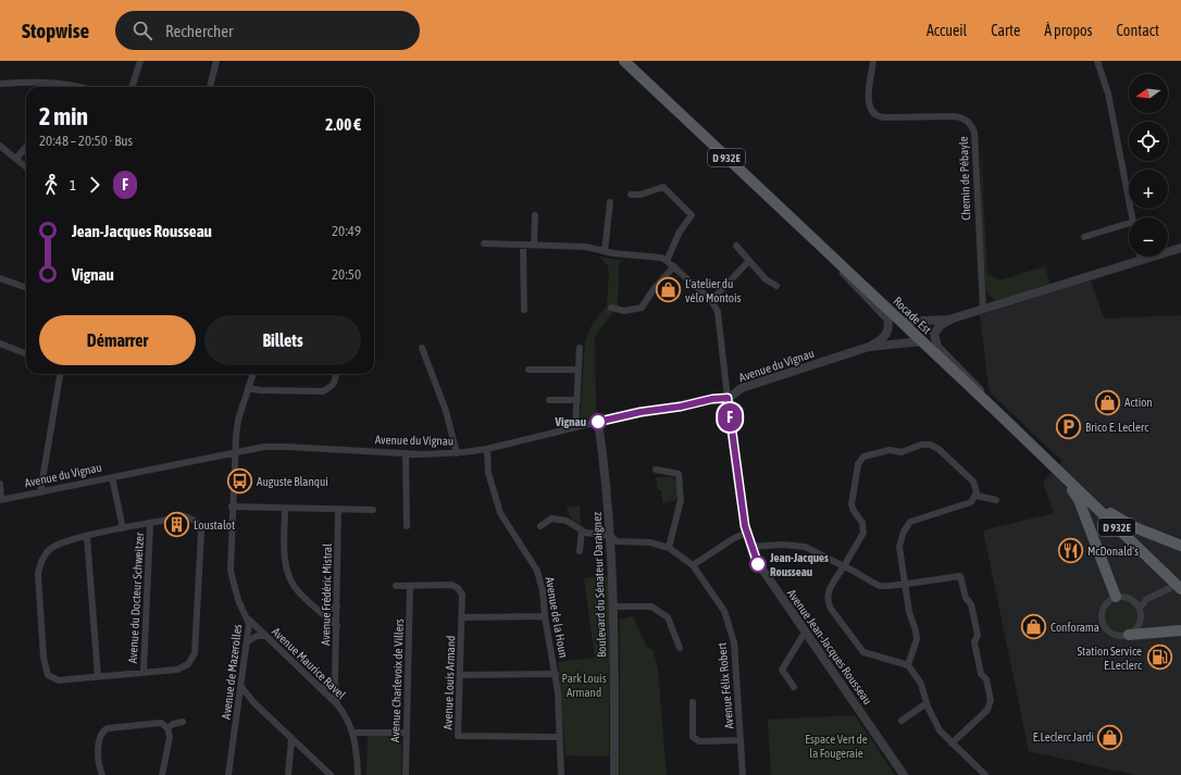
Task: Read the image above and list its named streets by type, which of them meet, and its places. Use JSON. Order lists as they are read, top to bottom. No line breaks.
{"streets":{"main road":["D 932E","Rocade Est"],"street":["Chemin de Pébayle","Avenue du Vignau","Boulevard du Sénateur Daraignez","Avenue Frédéric Mistral","Avenue du Docteur Schweitzer","Avenue de la Houn","Avenue Jean-Jacques Rousseau","Avenue Maurice Ravel","Avenue de Mazerolles","Avenue Charlevoix de Villers","Avenue Louis Armand","Avenue Félix Robert"]},"crossings":[["Avenue du Vignau","Boulevard du Sénateur Daraignez"],["Avenue du Vignau","Avenue de la Houn"],["Avenue du Vignau","Avenue Jean-Jacques Rousseau"],["Avenue du Vignau","Avenue de Mazerolles"],["Boulevard du Sénateur Daraignez","Avenue Félix Robert"],["Avenue Frédéric Mistral","Avenue Maurice Ravel"],["Avenue de la Houn","Avenue Louis Armand"],["Avenue Maurice Ravel","Avenue de Mazerolles"],["Avenue Charlevoix de Villers","Avenue Louis Armand"]],"parks":["Park Louis Armand","Espace Vert de la Fougeraie"],"places":{"shop":["L'atelier du vélo Montois","Action","Conforama","E.Leclerc Jardi"],"other":["Vignau","Jean-Jacques Rousseau"],"parking":["Brico E. Leclerc"],"bus stop":["Auguste Blanqui"],"building":["Loustalot"],"restaurant":["McDonald's"],"fuel station":["Station Service E.Leclerc"]},"lines":["bus line F"],"north":"left","page":{"header":"Stopwise","search":"Rechercher","nav":["Accueil","Carte","À propos","Contact"],"on_map":"F","map_buttons":["+","−"],"heading":["2 min","20:48 – 20:50 · Bus","2.00 €"],"legs":["1","F"],"list":[{"name":"Jean-Jacques Rousseau","value":"20:49"},{"name":"Vignau","value":"20:50"}],"buttons":["Démarrer","Billets"]}}
